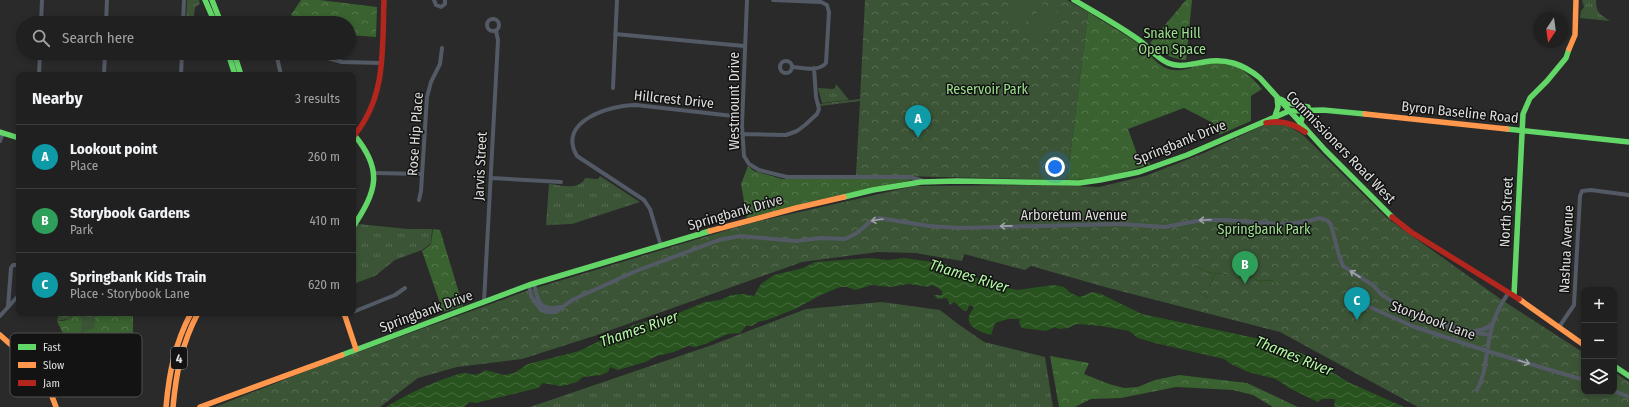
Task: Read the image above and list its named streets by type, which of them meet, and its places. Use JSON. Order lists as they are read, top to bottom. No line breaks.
{"streets":{"main road":["Byron Baseline Road","Springbank Drive","Commissioners Road West","North Street","4"],"street":["Hillcrest Drive","Westmount Drive","Rose Hip Place","Jarvis Street","Arboretum Avenue","Nashua Avenue","Storybook Lane"]},"crossings":[["Hillcrest Drive","Westmount Drive"],["Hillcrest Drive","Springbank Drive"],["Westmount Drive","Springbank Drive"],["Byron Baseline Road","Springbank Drive"],["Byron Baseline Road","Commissioners Road West"],["Byron Baseline Road","North Street"],["Springbank Drive","Commissioners Road West"],["Springbank Drive","Jarvis Street"],["Springbank Drive","Arboretum Avenue"],["Commissioners Road West","North Street"],["Commissioners Road West","Nashua Avenue"]],"one_way":["Arboretum Avenue","Storybook Lane"],"water":["Thames River"],"parks":["Snake Hill Open Space","Reservoir Park","Springbank Park"],"legend":["Fast","Slow","Jam"],"north":"bottom","page":{"search":"Search here","heading":["Nearby","3 results"],"pins":["A","B","C"],"list":[{"mark":"A","name":"Lookout point","note":"Place","value":"260 m"},{"mark":"B","name":"Storybook Gardens","note":"Park","value":"410 m"},{"mark":"C","name":"Springbank Kids Train","note":"Place · Storybook Lane","value":"620 m"}],"map_buttons":["+","−"]}}
